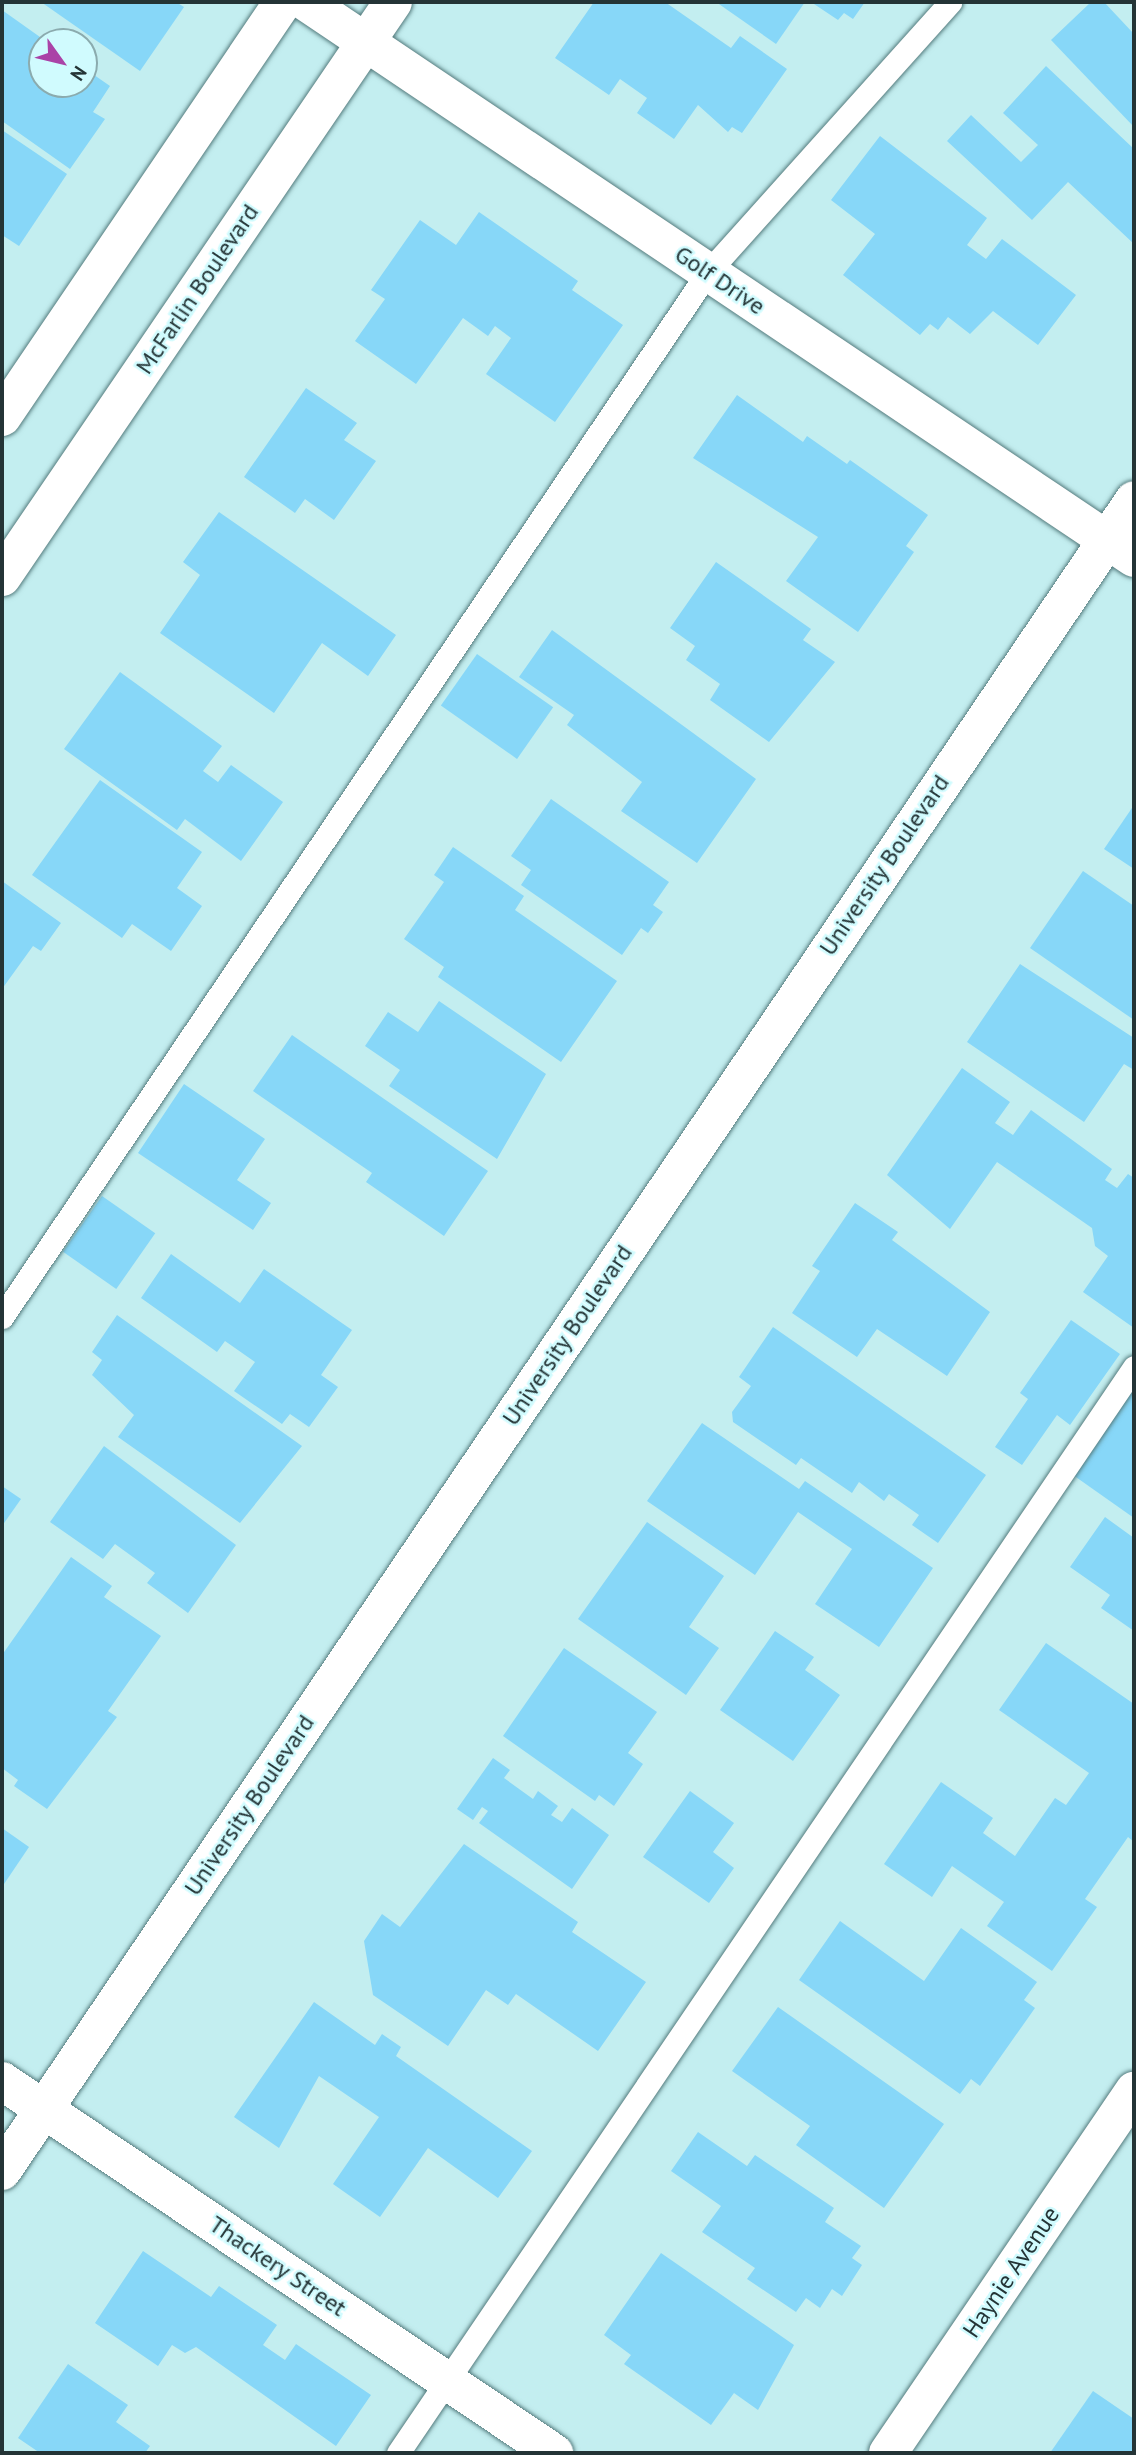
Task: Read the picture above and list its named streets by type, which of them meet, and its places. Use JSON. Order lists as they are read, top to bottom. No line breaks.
{"streets":{"street":["Golf Drive","McFarlin Boulevard","University Boulevard","Thackery Street","Haynie Avenue"]},"crossings":[["Golf Drive","McFarlin Boulevard"],["Golf Drive","University Boulevard"],["University Boulevard","Thackery Street"]],"north":"bottom right"}
